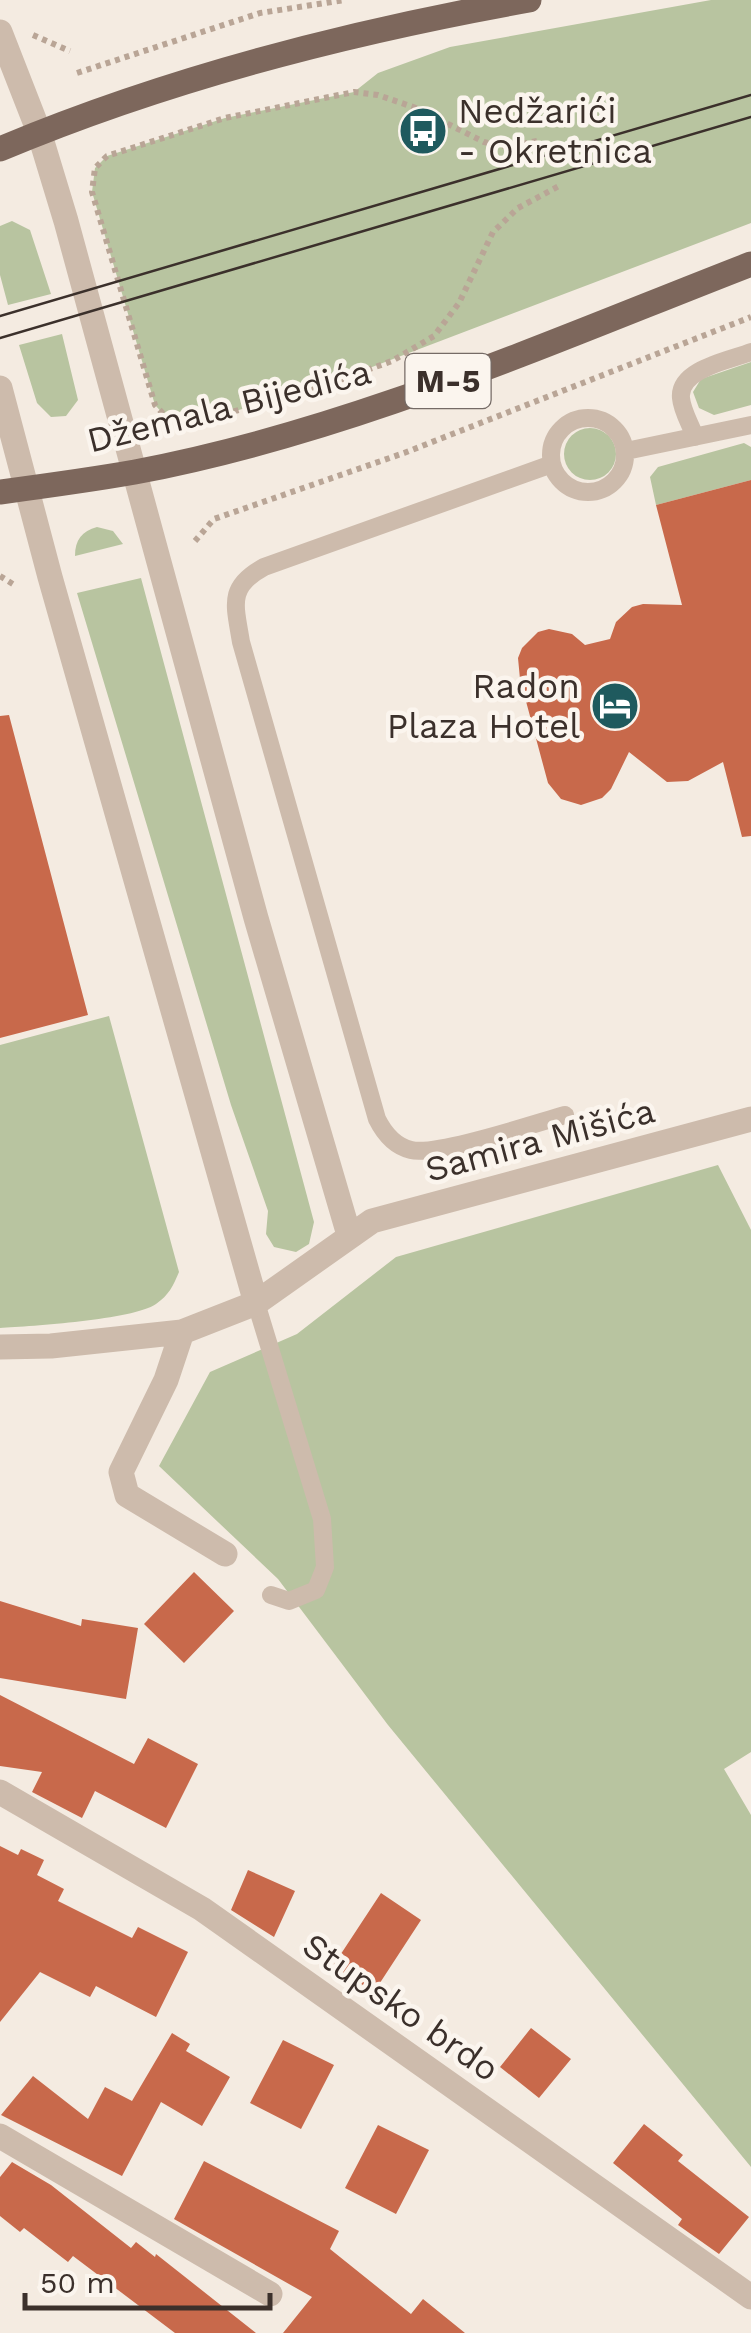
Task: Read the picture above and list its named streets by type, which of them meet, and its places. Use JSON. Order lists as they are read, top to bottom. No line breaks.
{"streets":{"main road":["M-5","Džemala Bijedića"],"street":["Samira Mišića","Stupsko brdo"]},"places":{"bus stop":["Nedžarići - Okretnica"],"hotel":["Radon Plaza Hotel"]},"scale_bar":"50 m"}
